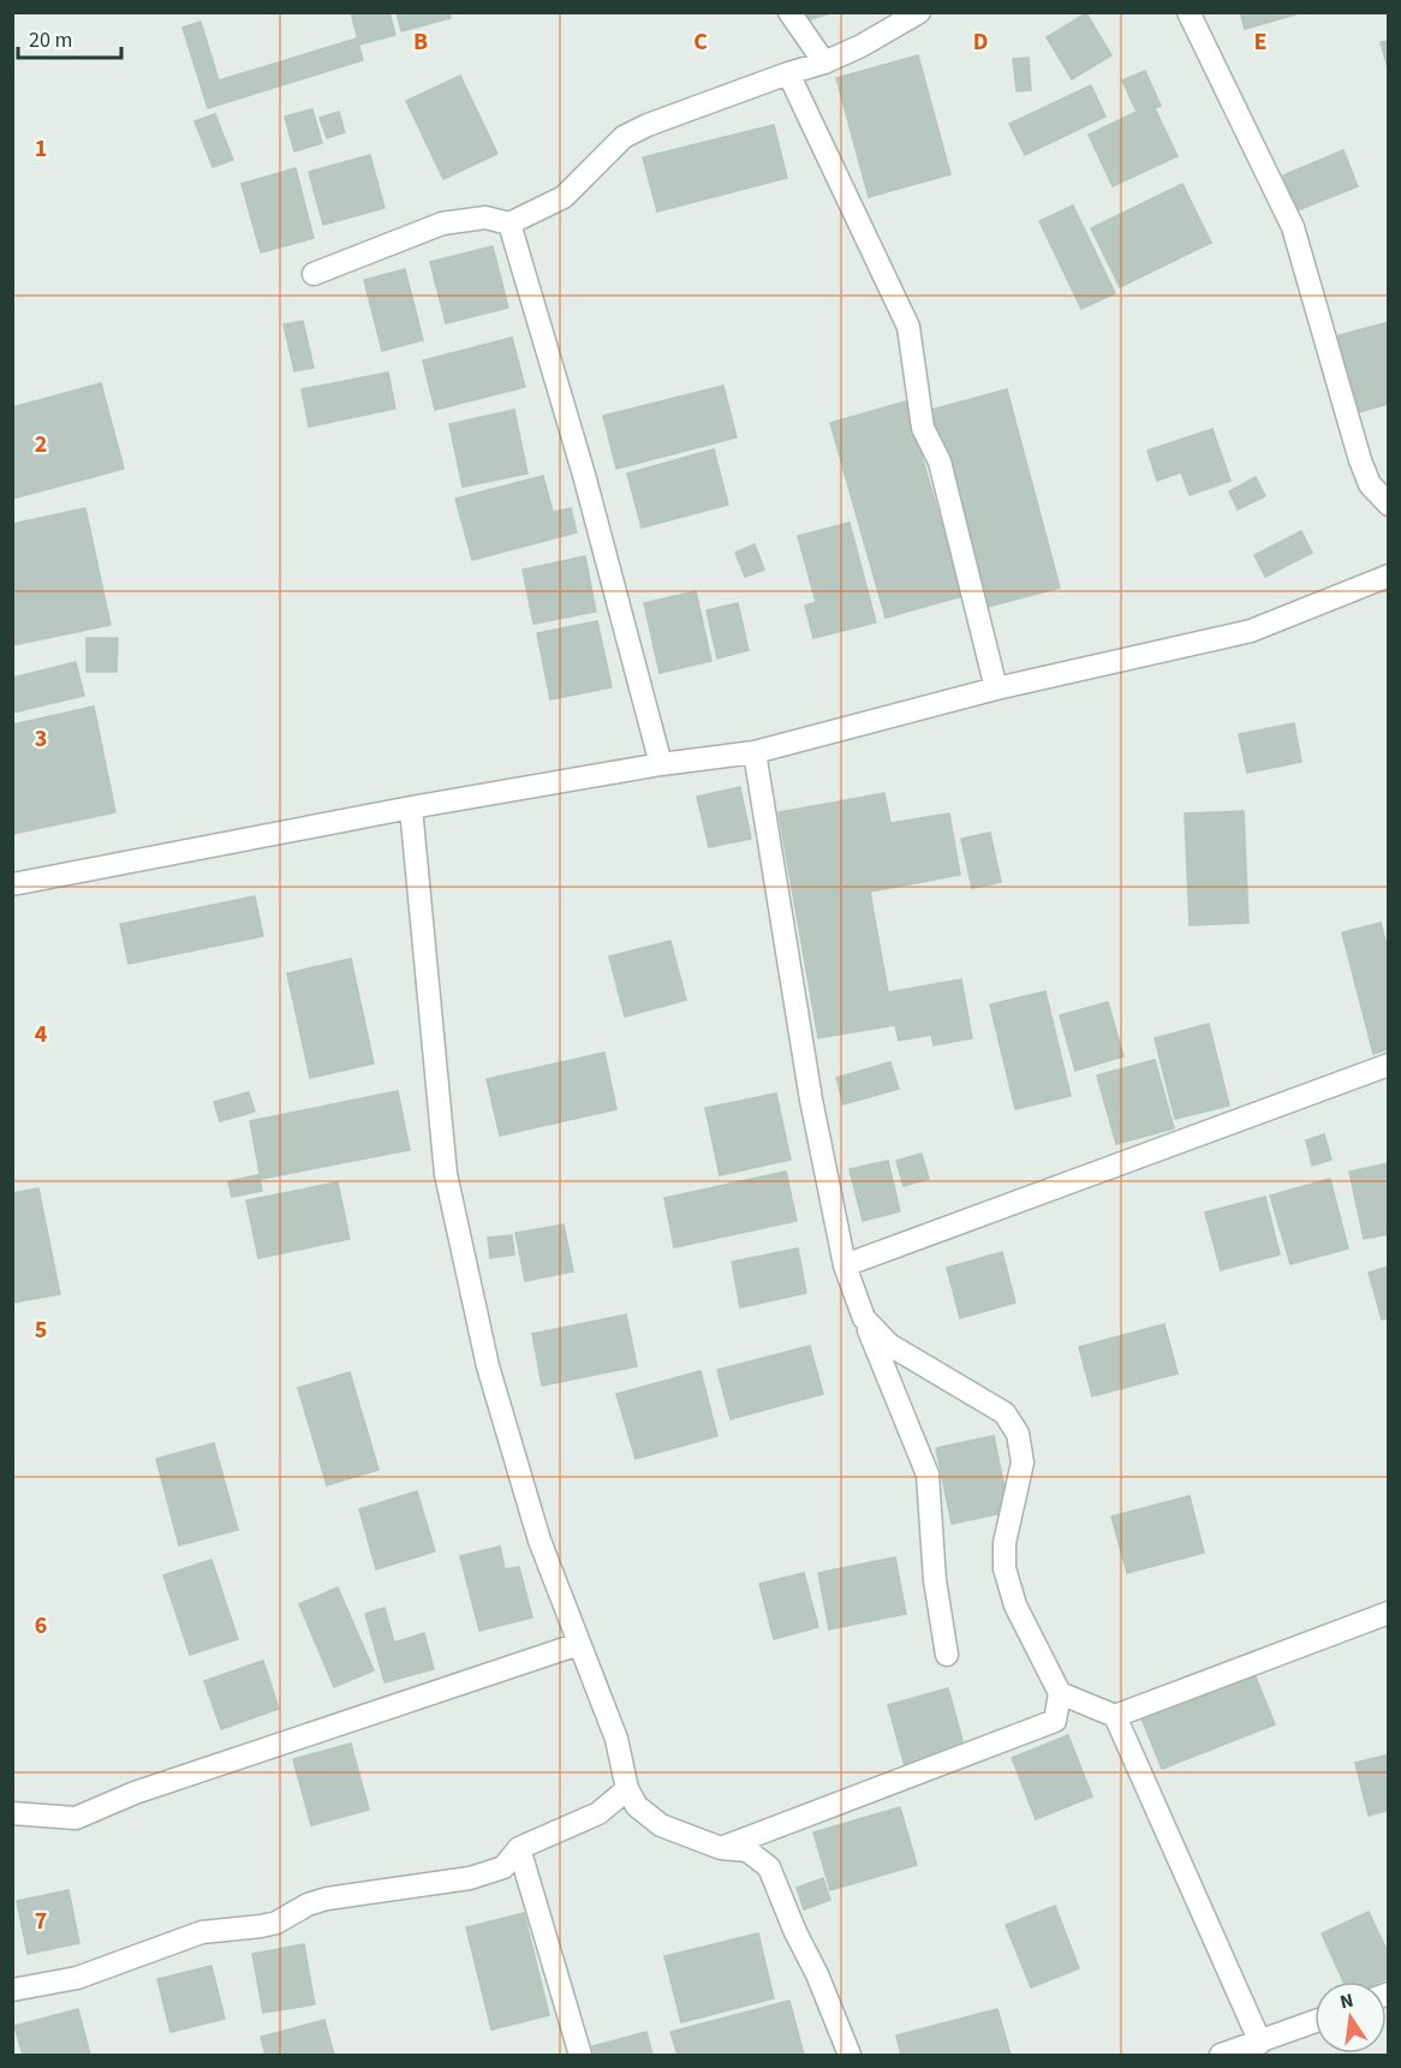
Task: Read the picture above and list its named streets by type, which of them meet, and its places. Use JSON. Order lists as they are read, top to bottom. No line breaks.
{"scale_bar":"20 m","north":"top","grid":{"columns":["B","C","D","E"],"rows":["1","2","3","4","5","6","7"]}}
